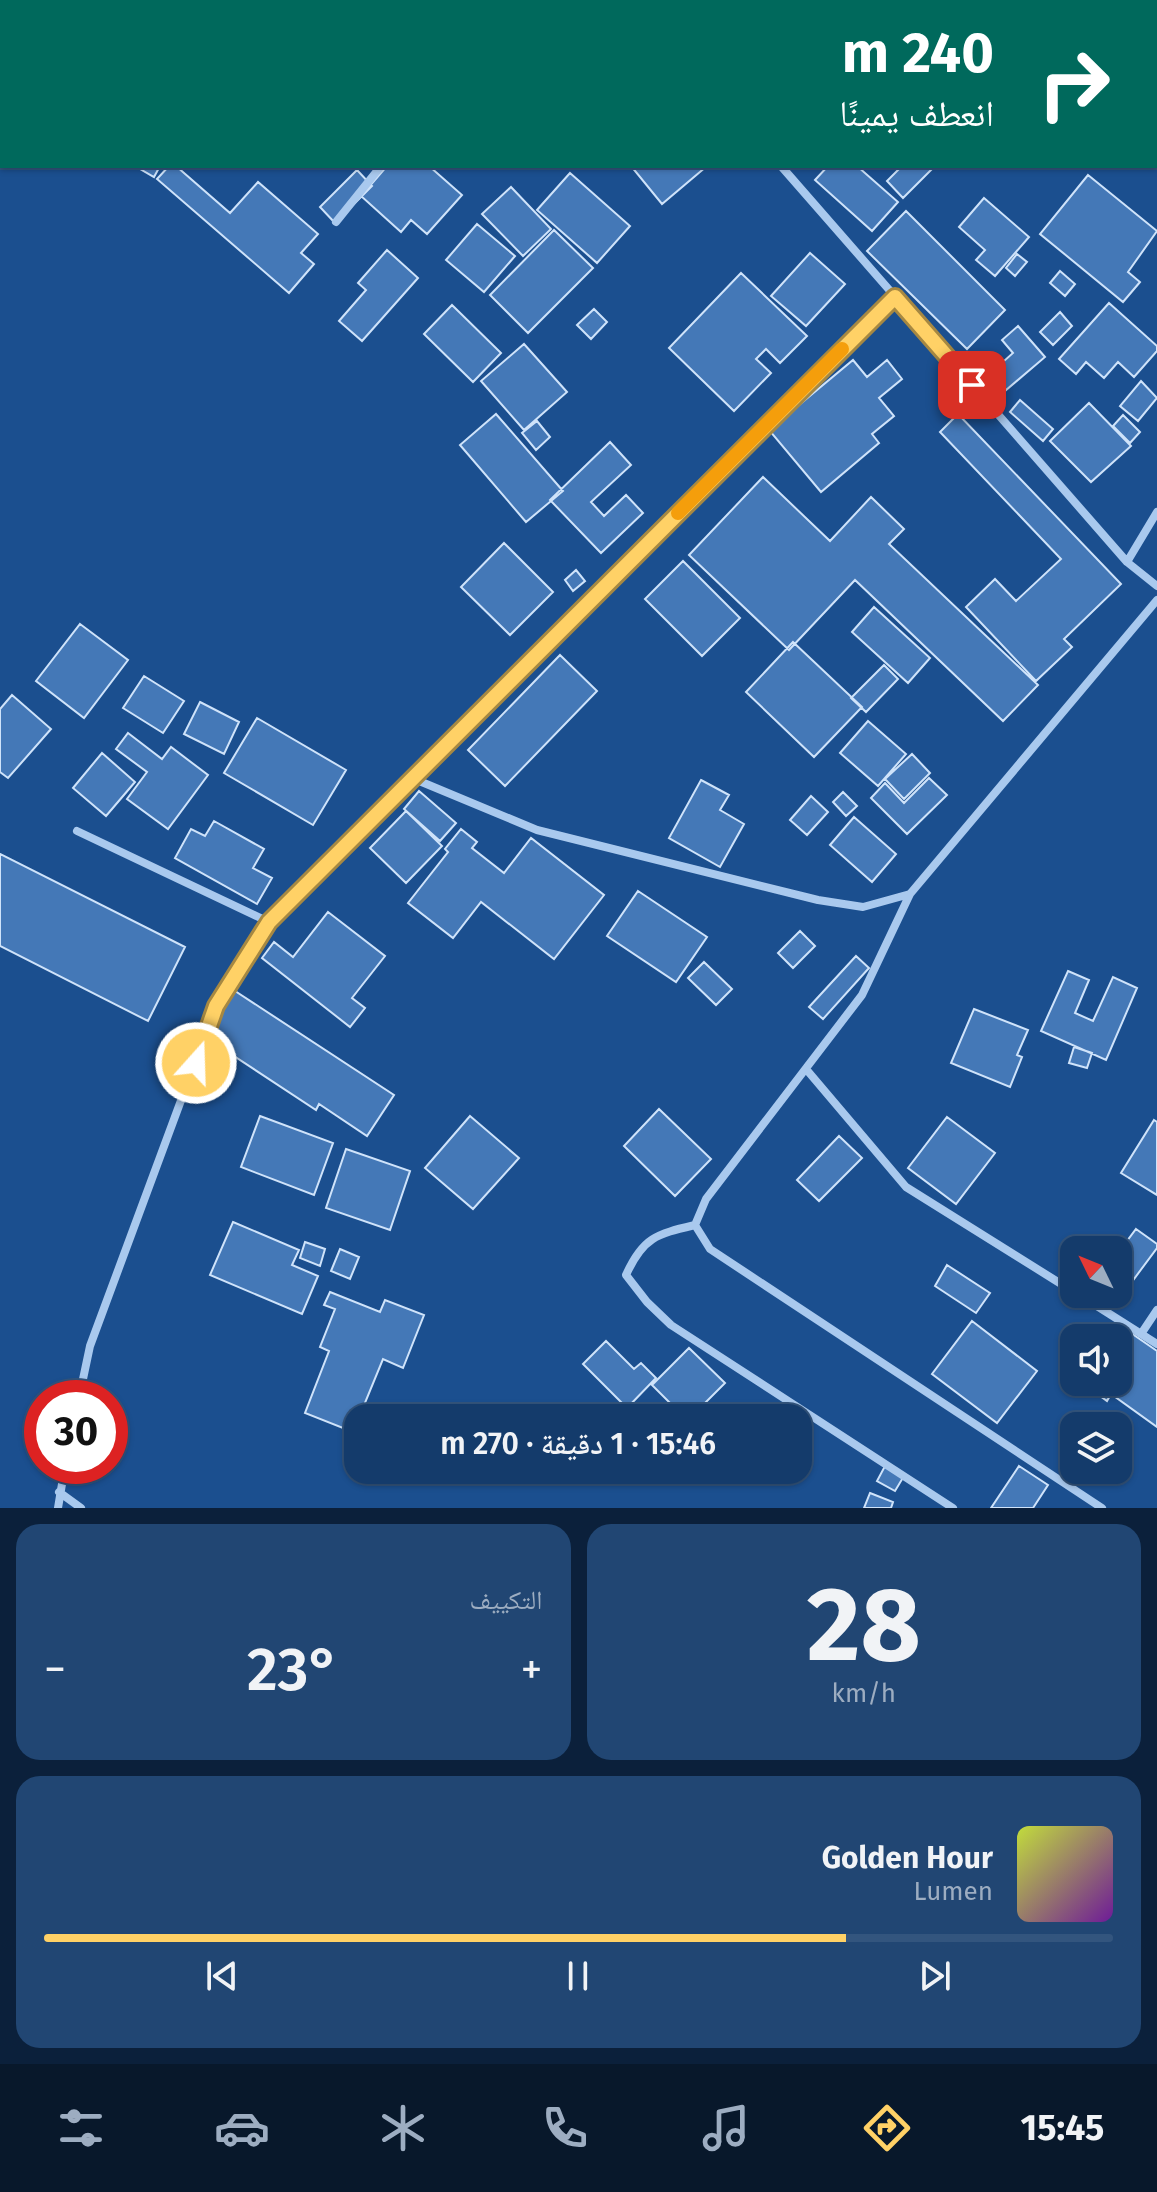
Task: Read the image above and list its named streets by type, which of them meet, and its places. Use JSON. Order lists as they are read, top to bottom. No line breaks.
{"north":"top left","page":{"turn":["240 m","انعطف يمينًا"],"limit":"30","trip":"15:46 · 1 دقيقة · 270 m","tile":[["28","km/h"],"التكييف"],"heat":["−","23°","+"],"song":["Golden Hour","Lumen"],"tabs":"15:45"}}
